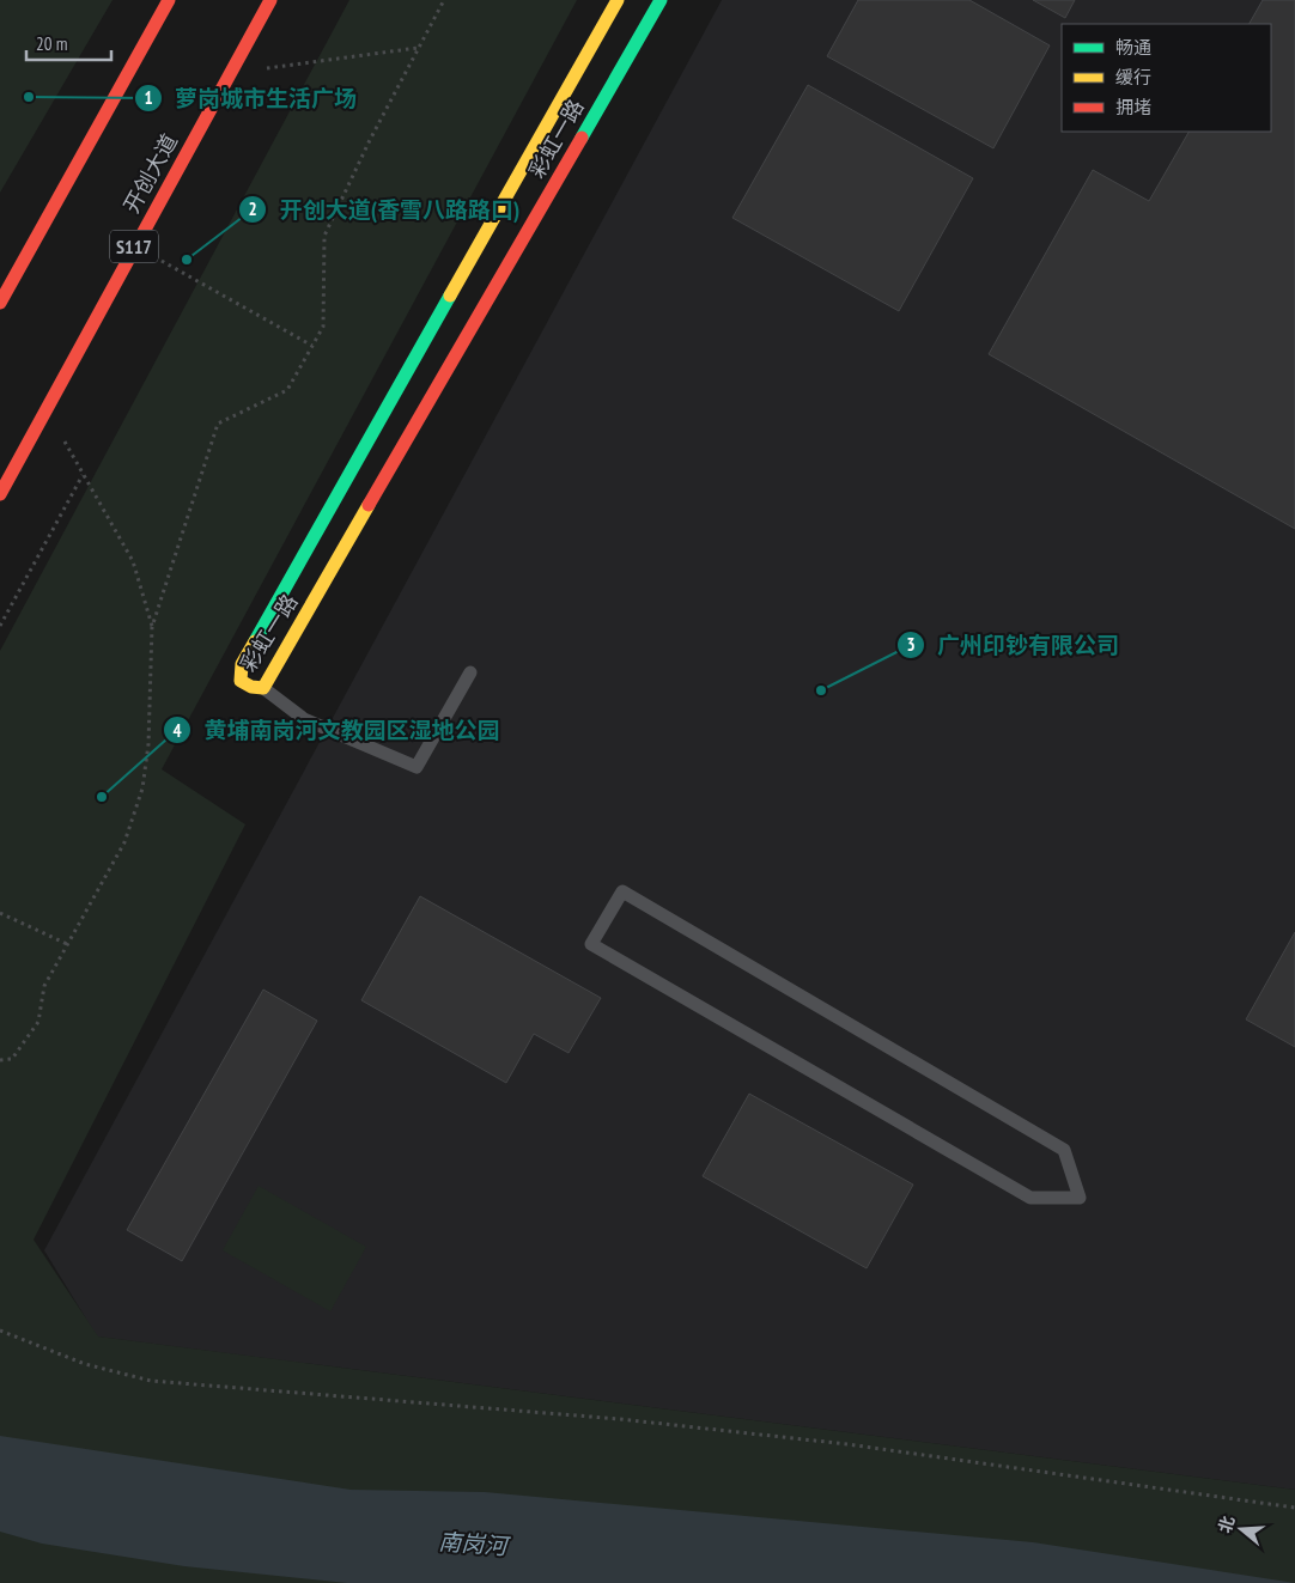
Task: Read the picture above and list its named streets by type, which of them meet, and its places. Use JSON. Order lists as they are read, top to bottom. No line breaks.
{"streets":{"street":["彩虹一路","开创大道","S117"]},"water":["南岗河"],"places":["萝岗城市生活广场","开创大道(香雪八路路口)","广州印钞有限公司","黄埔南岗河文教园区湿地公园"],"legend":["畅通","缓行","拥堵"],"scale_bar":"20 m","north":"left"}
